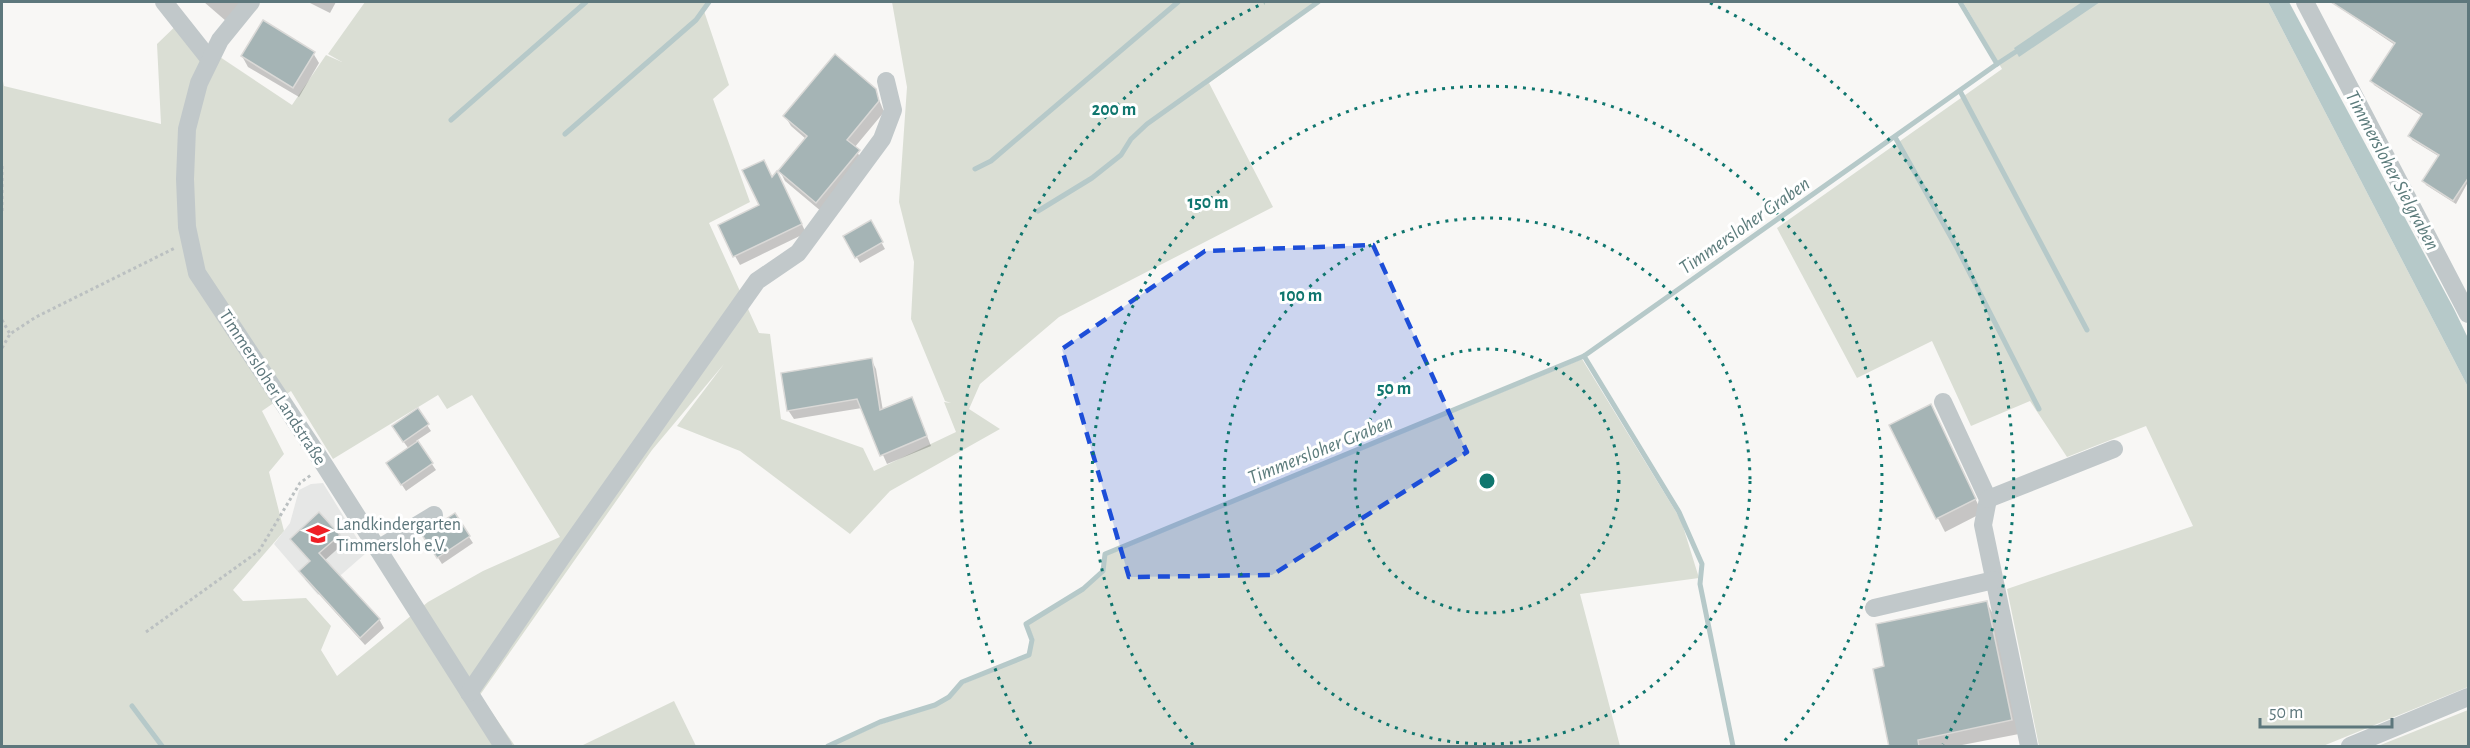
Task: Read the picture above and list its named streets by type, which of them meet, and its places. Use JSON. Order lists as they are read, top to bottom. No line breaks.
{"streets":{"street":["Timmersloher Landstraße"]},"water":["Timmersloher Sielgraben","Timmersloher Graben"],"places":{"school or university":["Landkindergarten Timmersloh e.V."]},"scale_bar":"50 m","rings":["200 m","150 m","100 m","50 m"]}
